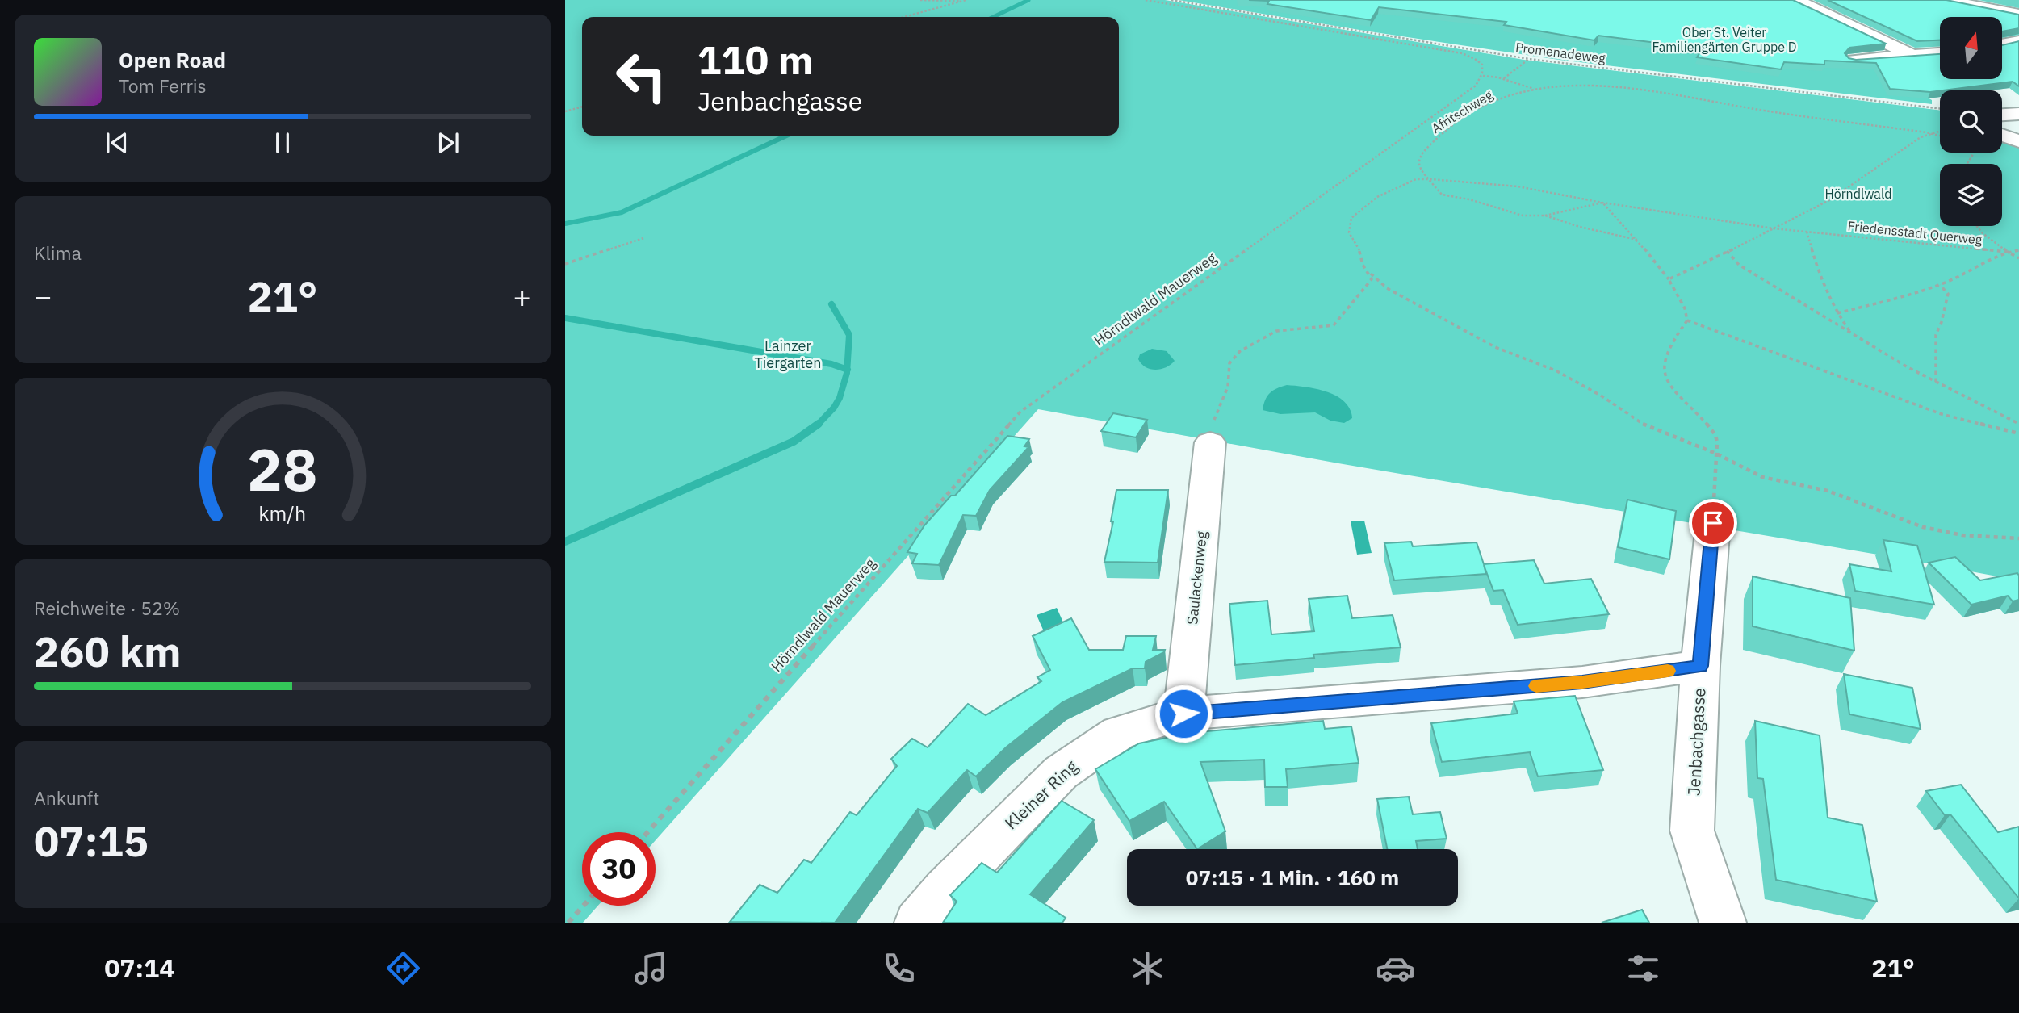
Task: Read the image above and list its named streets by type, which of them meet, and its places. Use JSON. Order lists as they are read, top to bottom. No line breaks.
{"streets":{"street":["Saulackenweg","Jenbachgasse","Kleiner Ring"],"path":["Promenadeweg","Afritschweg","Friedensstadt Querweg","Hörndlwald Mauerweg"]},"crossings":[["Saulackenweg","Kleiner Ring"],["Jenbachgasse","Kleiner Ring"]],"parks":["Ober St. Veiter Familiengärten Gruppe D","Hörndlwald","Lainzer Tiergarten"],"north":"top","page":{"turn":["110 m","Jenbachgasse"],"song":["Open Road","Tom Ferris"],"tile":["Klima",["Reichweite · 52%","260 km"],["Ankunft","07:15"]],"heat":["−","21°","+"],"limit":"30","trip":"07:15 · 1 Min. · 160 m","tabs":["07:14","21°"],"gauge":["28","km/h"]}}
